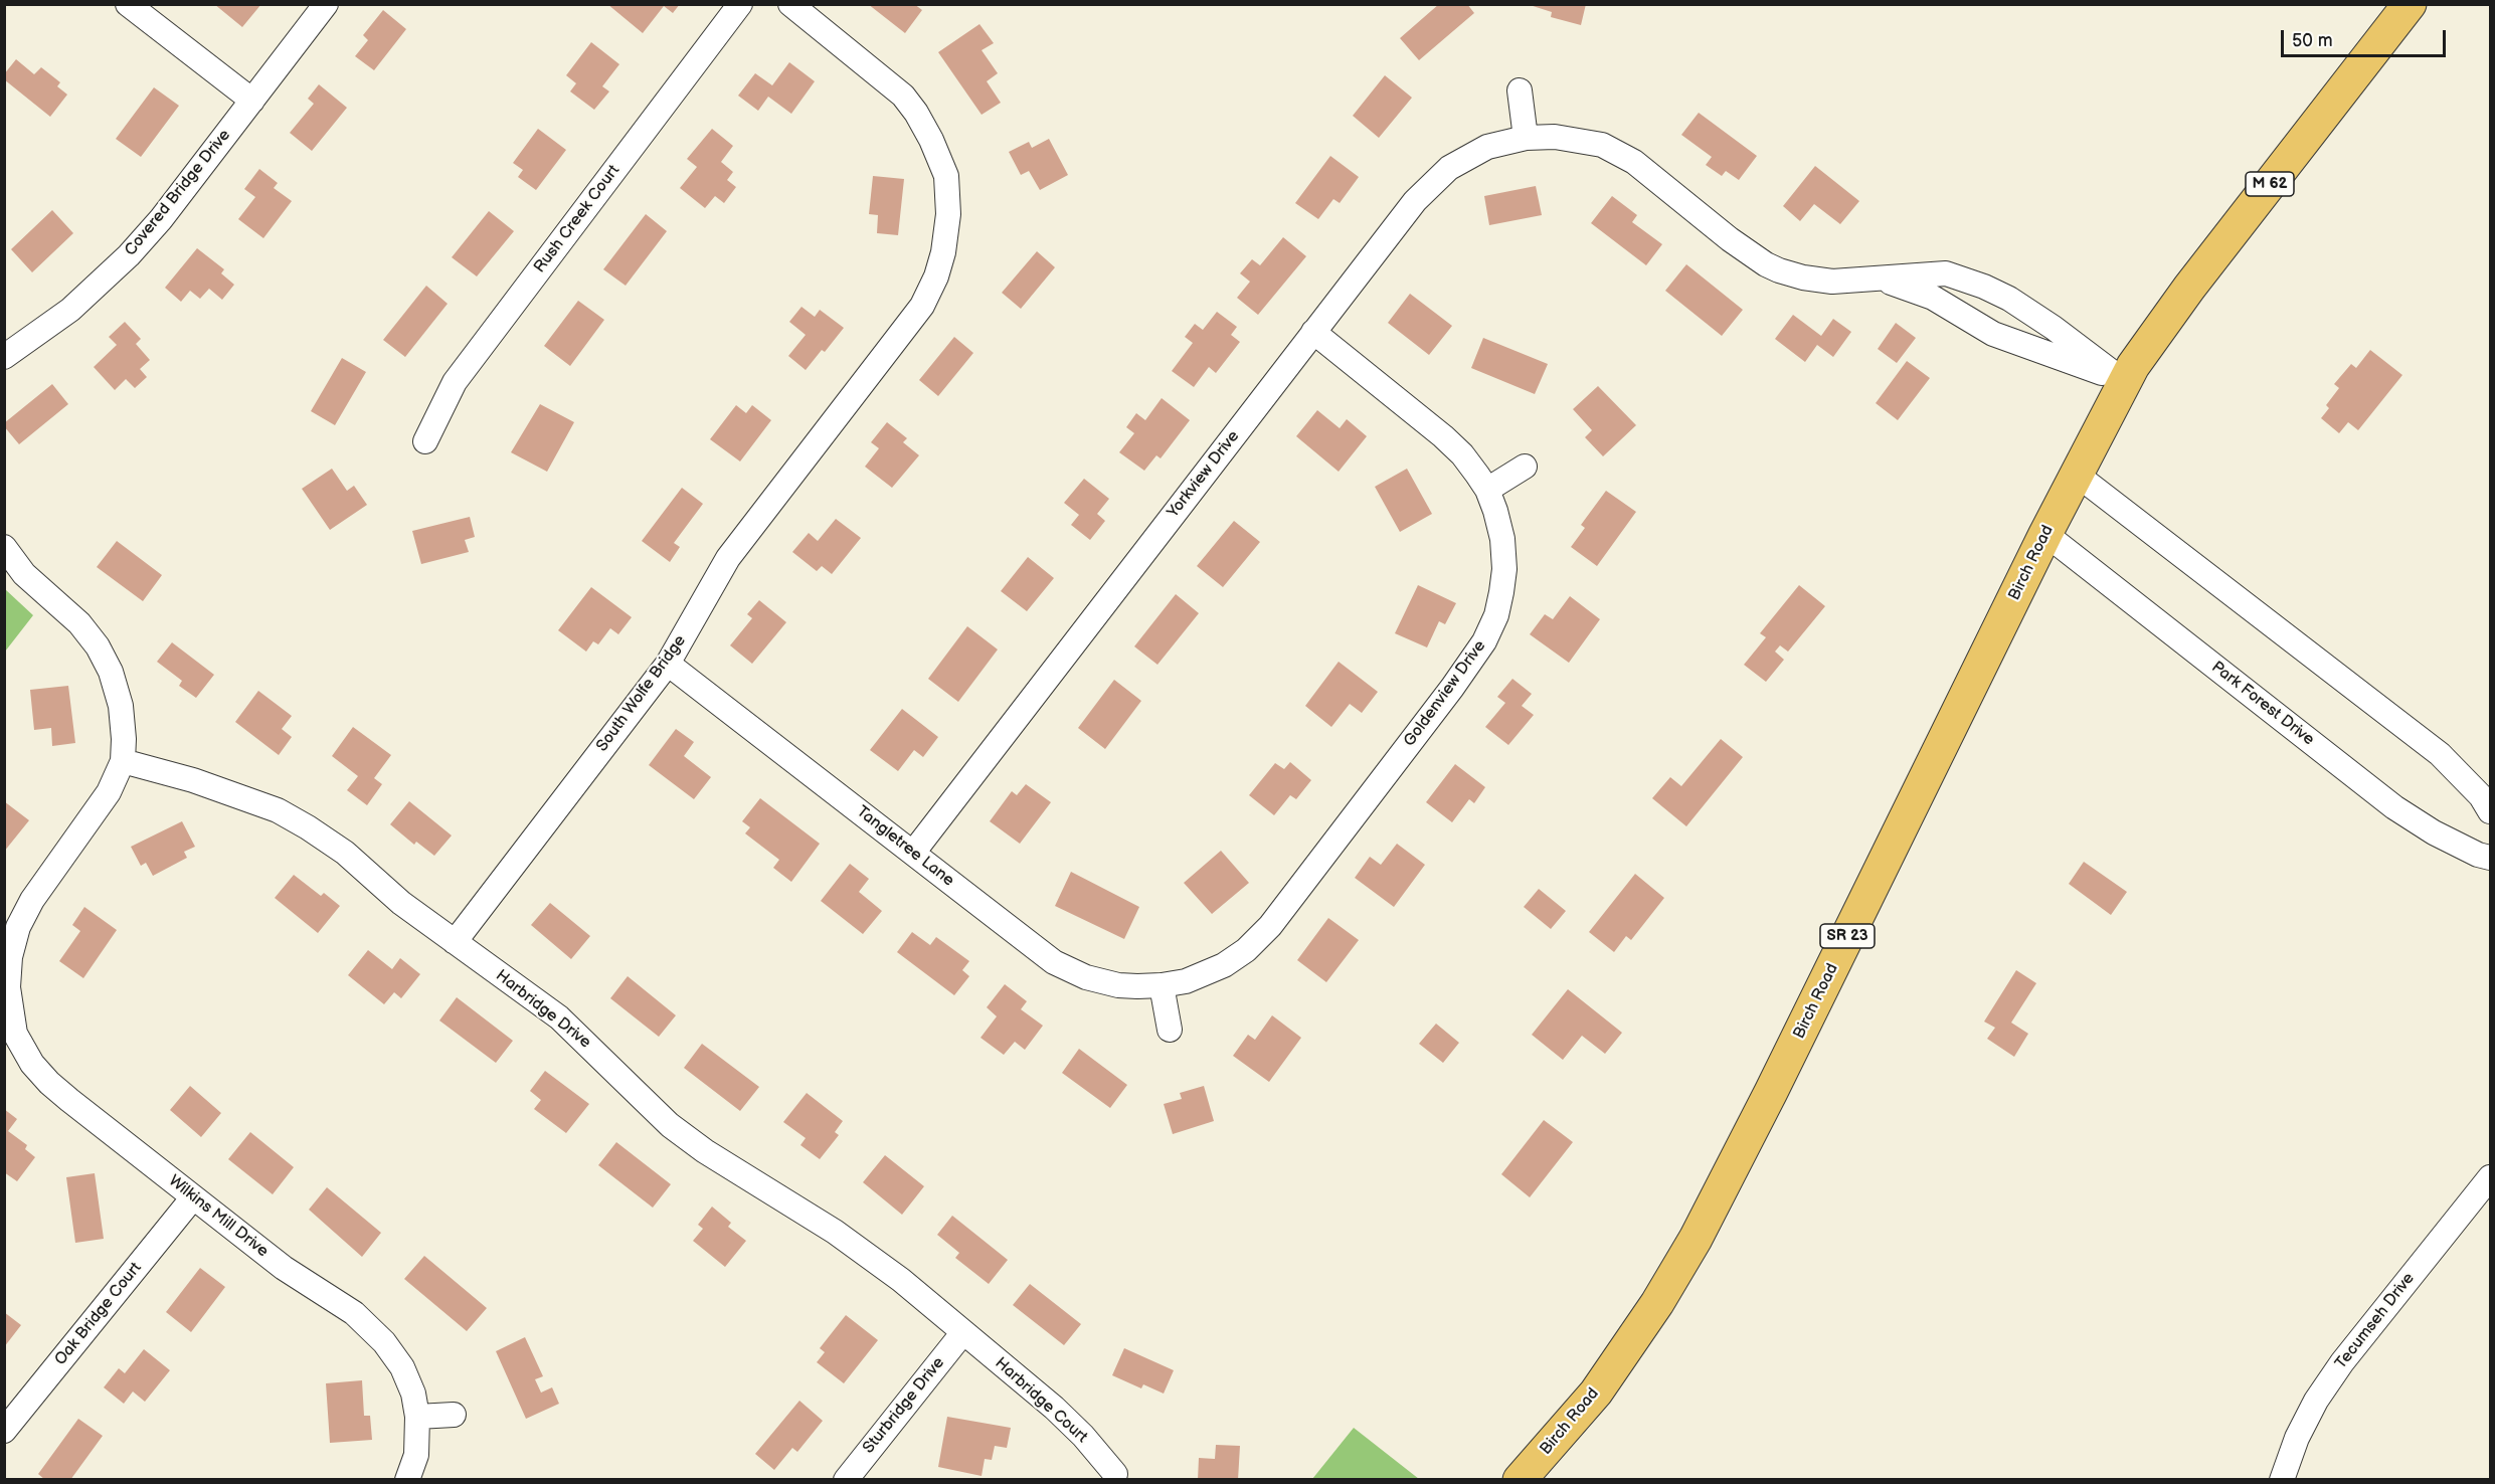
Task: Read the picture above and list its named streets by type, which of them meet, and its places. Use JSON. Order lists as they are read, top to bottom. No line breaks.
{"streets":{"main road":["M 62","Birch Road","SR 23"],"street":["Covered Bridge Drive","Rush Creek Court","Yorkview Drive","South Wolfe Bridge","Goldenview Drive","Park Forest Drive","Tangletree Lane","Harbridge Drive","Wilkins Mill Drive","Oak Bridge Court","Tecumseh Drive","Harbridge Court","Sturbridge Drive"]},"crossings":[["M 62","Yorkview Drive"],["M 62","Birch Road"],["Yorkview Drive","Birch Road"],["Yorkview Drive","Goldenview Drive"],["Yorkview Drive","Tangletree Lane"],["Birch Road","Park Forest Drive"],["South Wolfe Bridge","Tangletree Lane"],["South Wolfe Bridge","Harbridge Drive"],["Goldenview Drive","Tangletree Lane"],["Harbridge Drive","Wilkins Mill Drive"],["Harbridge Drive","Harbridge Court"],["Harbridge Drive","Sturbridge Drive"],["Wilkins Mill Drive","Oak Bridge Court"],["Harbridge Court","Sturbridge Drive"]],"scale_bar":"50 m"}
